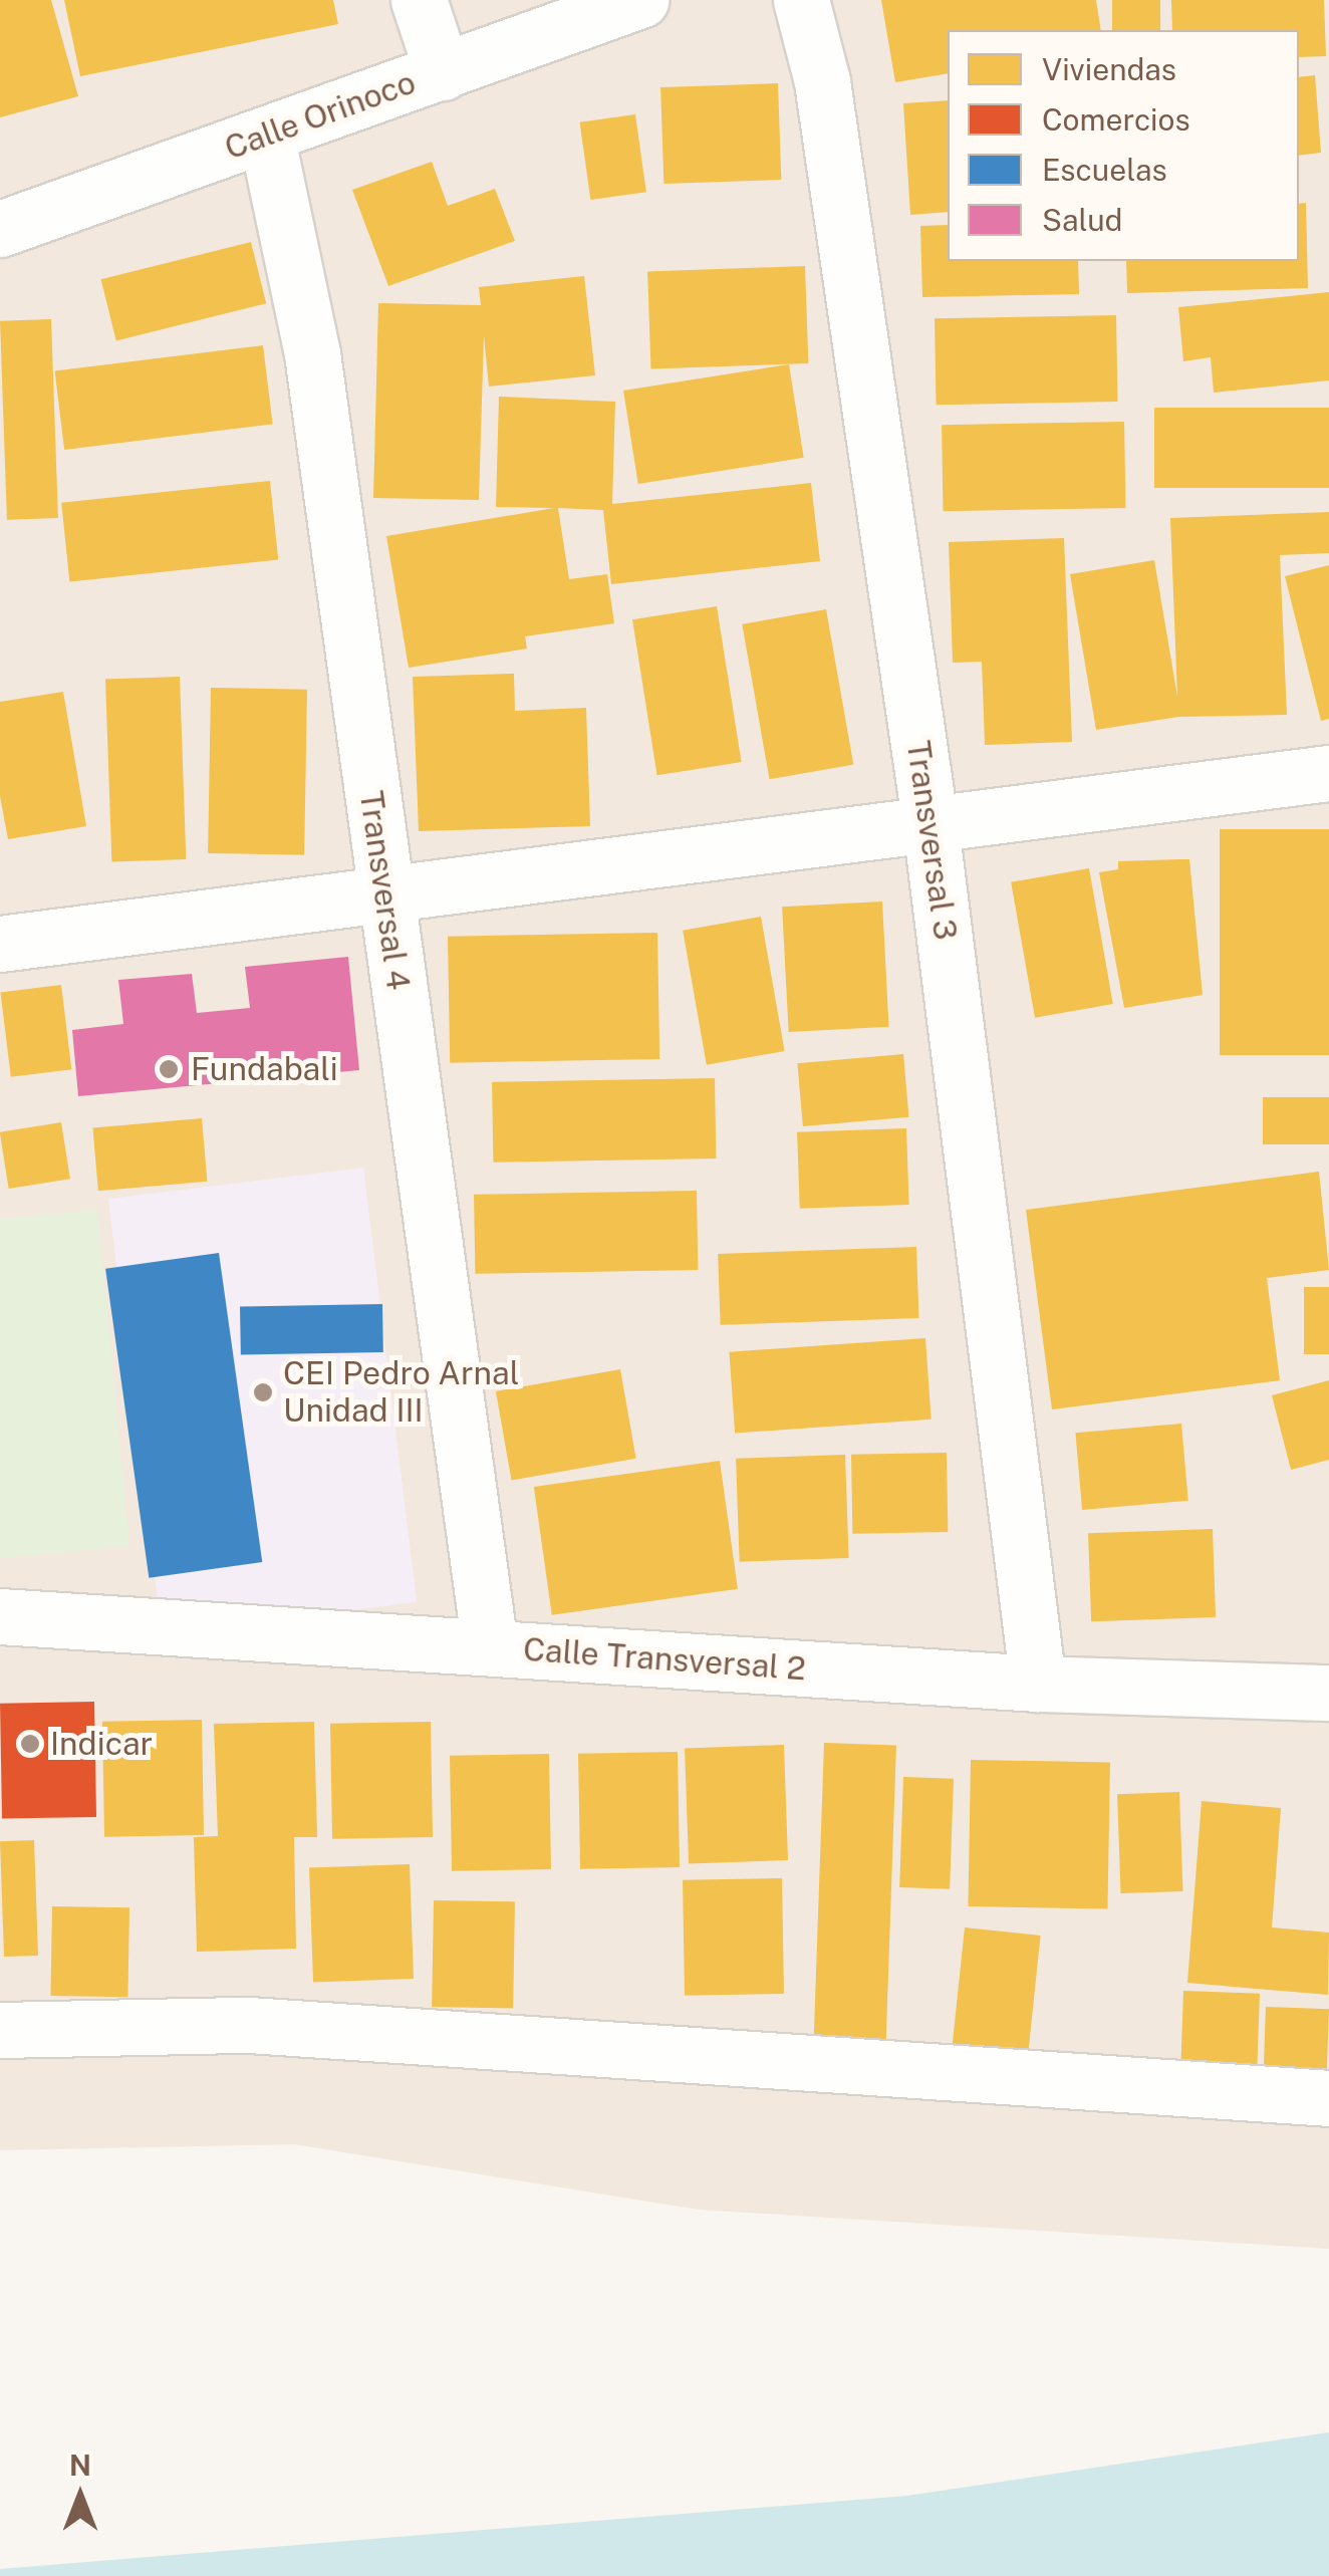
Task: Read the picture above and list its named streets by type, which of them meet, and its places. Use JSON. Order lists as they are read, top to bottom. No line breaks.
{"streets":{"street":["Calle Orinoco","Transversal 3","Transversal 4","Calle Transversal 2"]},"crossings":[["Calle Orinoco","Transversal 4"],["Transversal 3","Calle Transversal 2"],["Transversal 4","Calle Transversal 2"]],"places":["Fundabali","CEI Pedro Arnal Unidad III","Indicar"],"legend":["Viviendas","Comercios","Escuelas","Salud"],"north":"top"}
